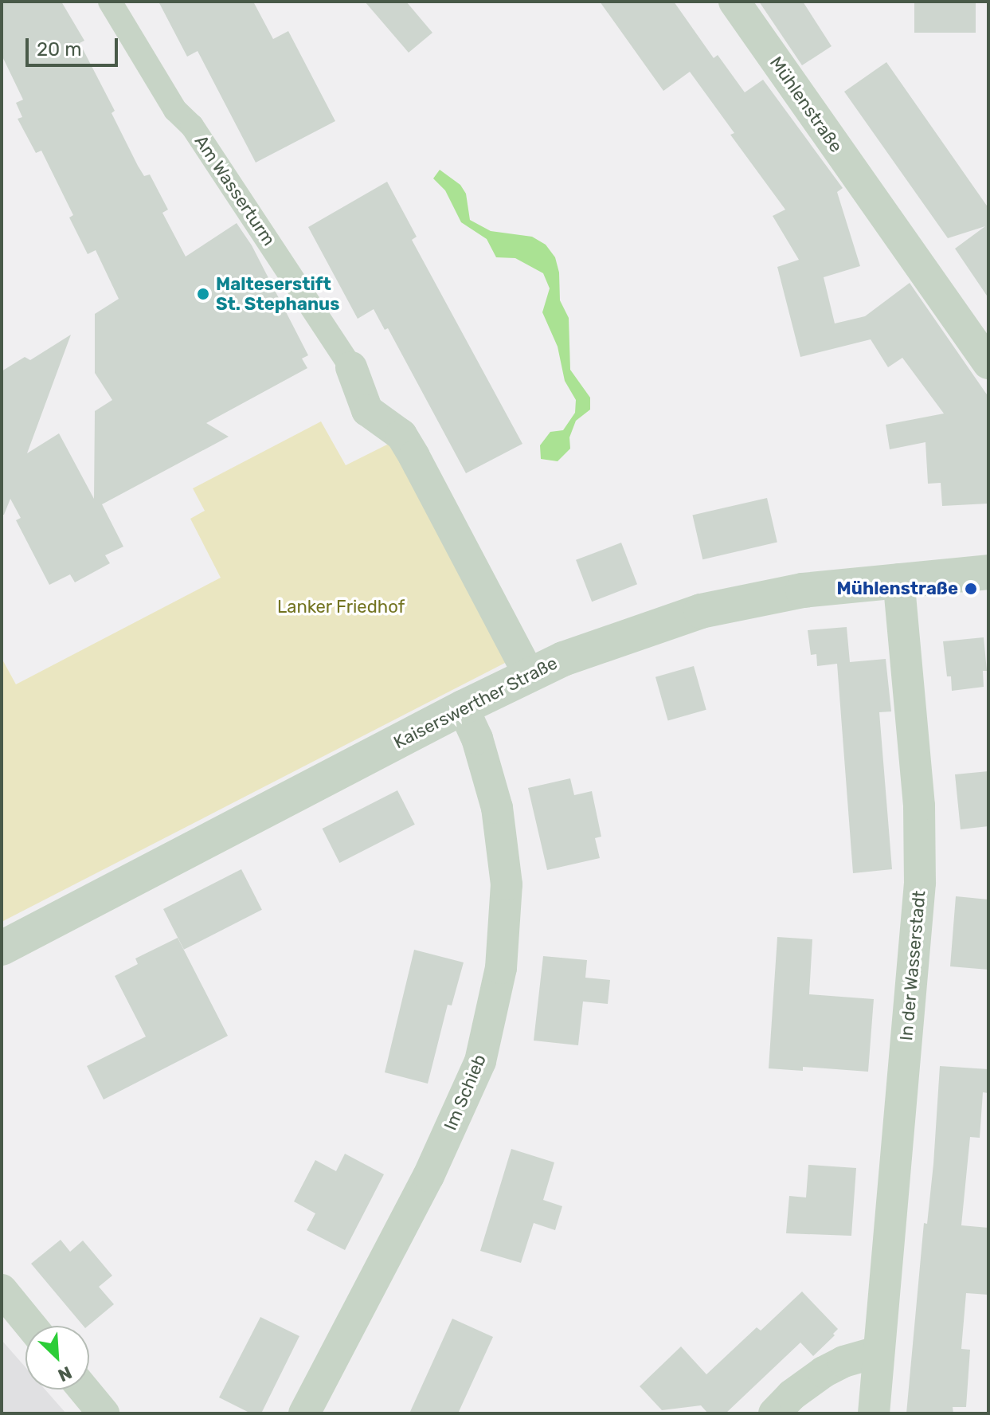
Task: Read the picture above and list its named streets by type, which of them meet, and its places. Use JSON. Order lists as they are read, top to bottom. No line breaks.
{"streets":{"street":["Mühlenstraße","Am Wasserturm","Kaiserswerther Straße","In der Wasserstadt","Im Schieb"]},"crossings":[["Am Wasserturm","Kaiserswerther Straße"],["Kaiserswerther Straße","In der Wasserstadt"],["Kaiserswerther Straße","Im Schieb"]],"parks":["Lanker Friedhof"],"places":["Malteserstift St. Stephanus","Mühlenstraße"],"scale_bar":"20 m","north":"bottom right"}
